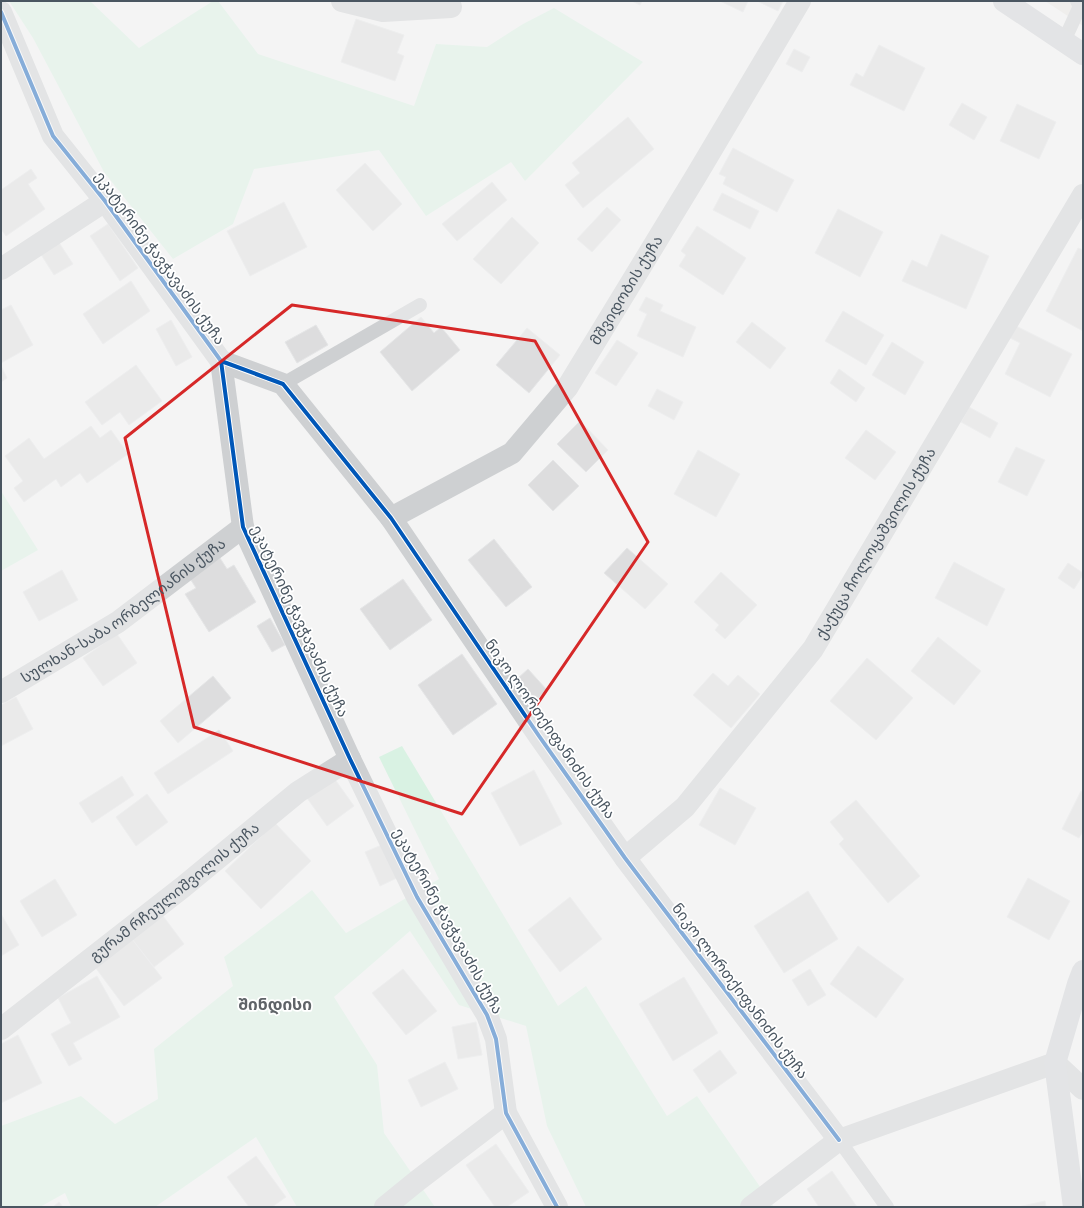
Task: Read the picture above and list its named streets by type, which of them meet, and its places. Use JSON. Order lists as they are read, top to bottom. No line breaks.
{"streets":{"street":["ეკატერინე ჭავჭავაძის ქუჩა","მშვიდობის ქუჩა","ქაქუცა ჩოლოყაშვილის ქუჩა","სულხან-საბა ორბელიანის ქუჩა","ნიკო ლორთქიფანიძის ქუჩა","გურამ რჩეულიშვილის ქუჩა"]},"crossings":[["ეკატერინე ჭავჭავაძის ქუჩა","სულხან-საბა ორბელიანის ქუჩა"],["ეკატერინე ჭავჭავაძის ქუჩა","გურამ რჩეულიშვილის ქუჩა"],["მშვიდობის ქუჩა","ნიკო ლორთქიფანიძის ქუჩა"],["ქაქუცა ჩოლოყაშვილის ქუჩა","ნიკო ლორთქიფანიძის ქუჩა"]],"districts":["შინდისი"]}
